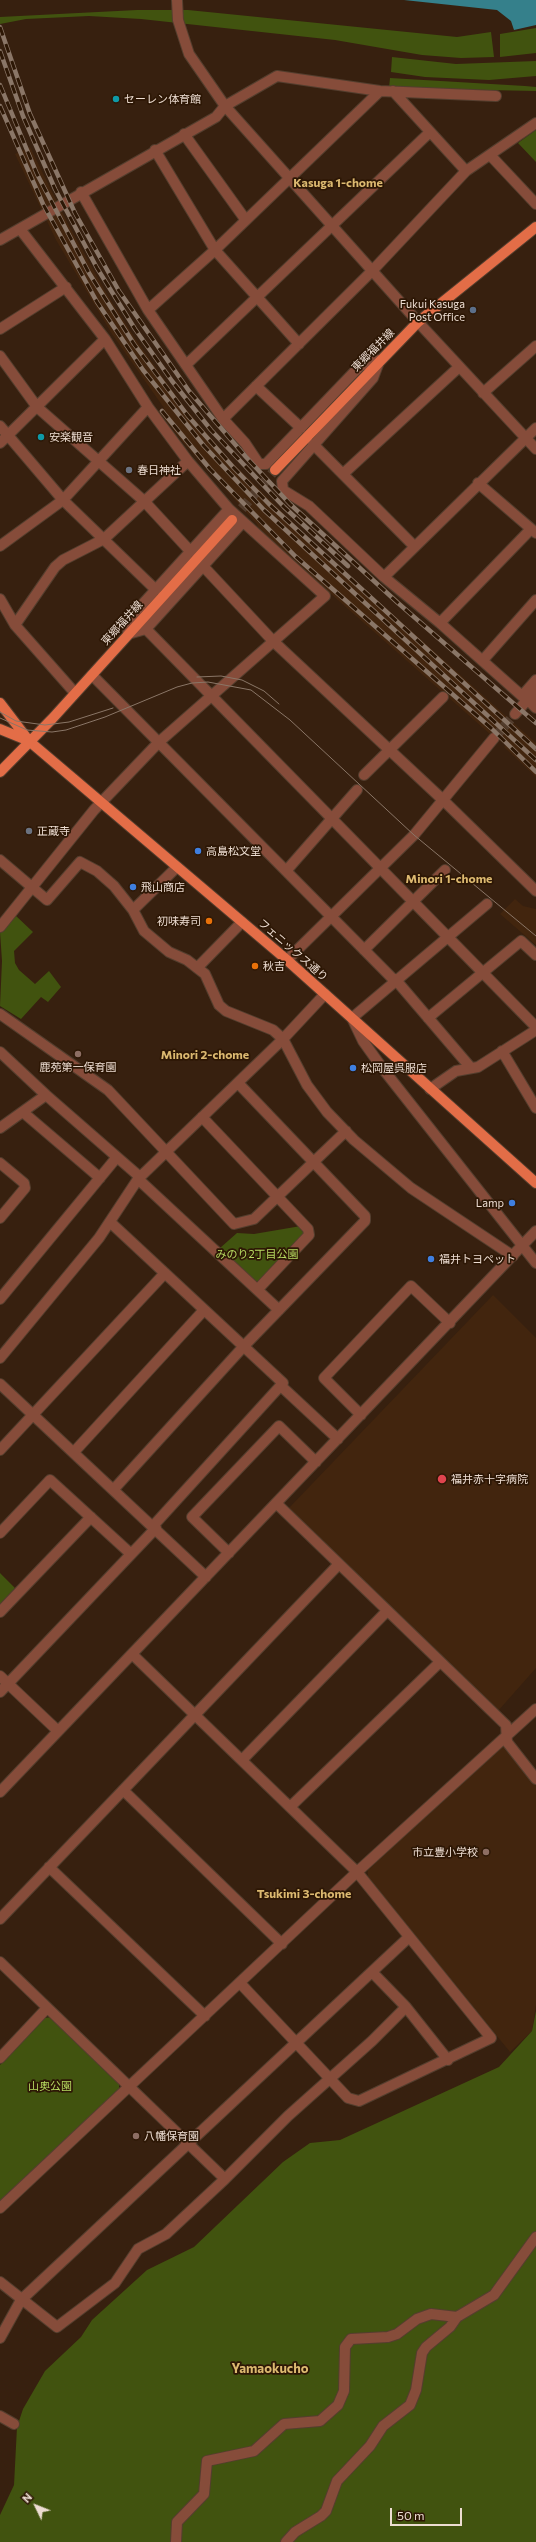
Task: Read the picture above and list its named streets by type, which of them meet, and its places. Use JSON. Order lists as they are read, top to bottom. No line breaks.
{"streets":{"main road":["東郷福井線","フェニックス通り"]},"crossings":[["東郷福井線","フェニックス通り"]],"districts":["Kasuga 1-chome","Minori 1-chome","Minori 2-chome","Tsukimi 3-chome","Yamaokucho"],"parks":["みのり2丁目公園","山奥公園"],"places":["セーレン体育館","Fukui Kasuga Post Office","安楽観音","春日神社","正蔵寺","高島松文堂","飛山商店","初味寿司","秋吉","鹿苑第一保育園","松岡屋呉服店","Lamp","福井トヨペット","福井赤十字病院","市立豊小学校","八幡保育園"],"scale_bar":"50 m","north":"top left"}
